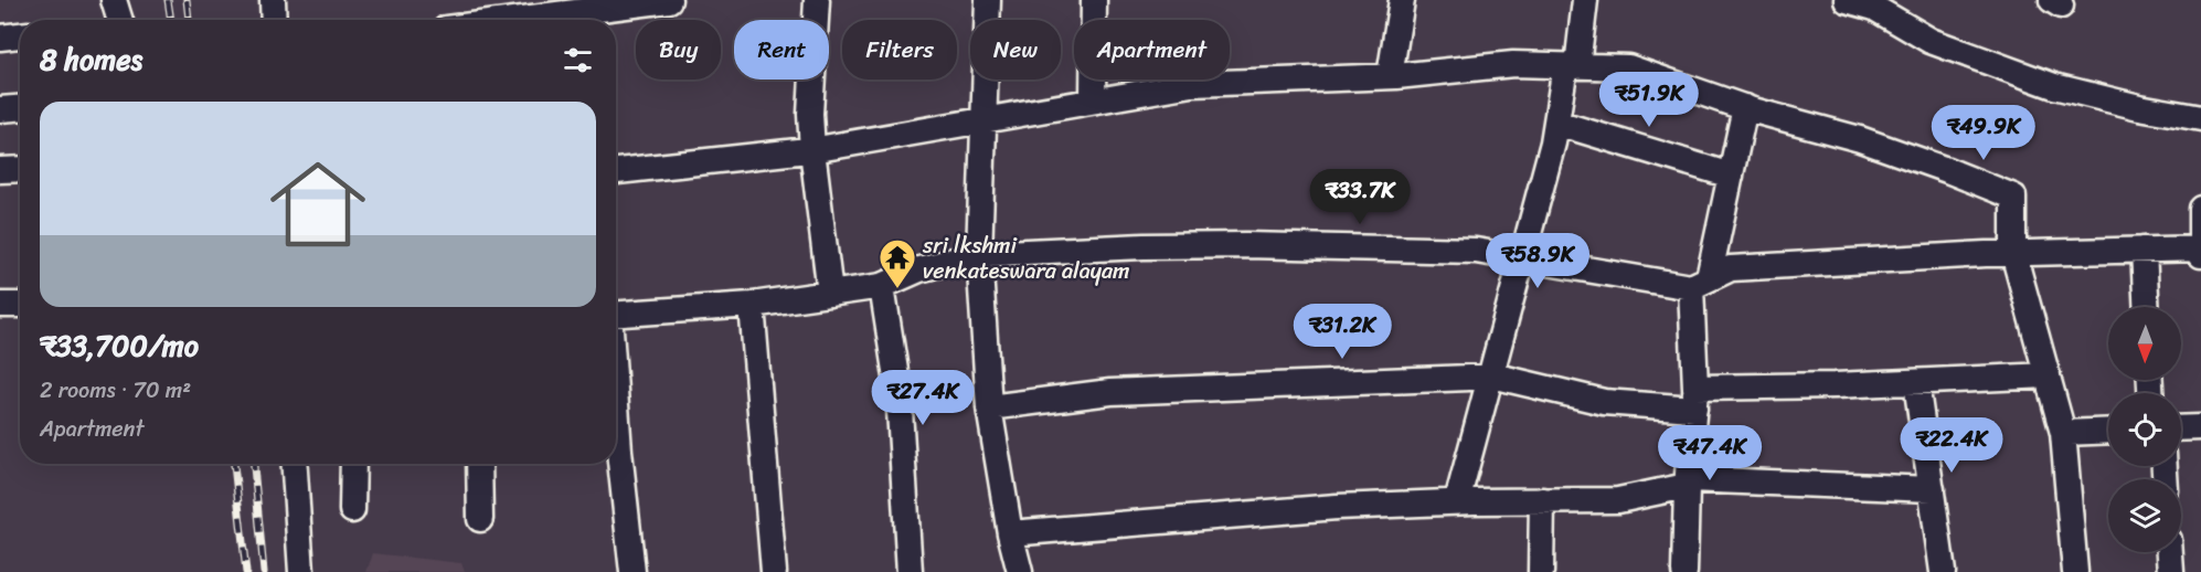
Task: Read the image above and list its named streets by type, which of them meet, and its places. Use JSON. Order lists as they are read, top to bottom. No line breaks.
{"places":{"temple":["sri lkshmi venkateswara alayam"]},"north":"bottom","page":{"chip":["Buy","Rent","Filters","New","Apartment"],"heading":"8 homes","price":["₹51.9K","₹49.9K","₹33.7K","₹58.9K","₹31.2K","₹27.4K","₹22.4K","₹47.4K"],"list":[{"name":"₹33,700/mo","note":"2 rooms · 70 m² · Apartment"}]}}
